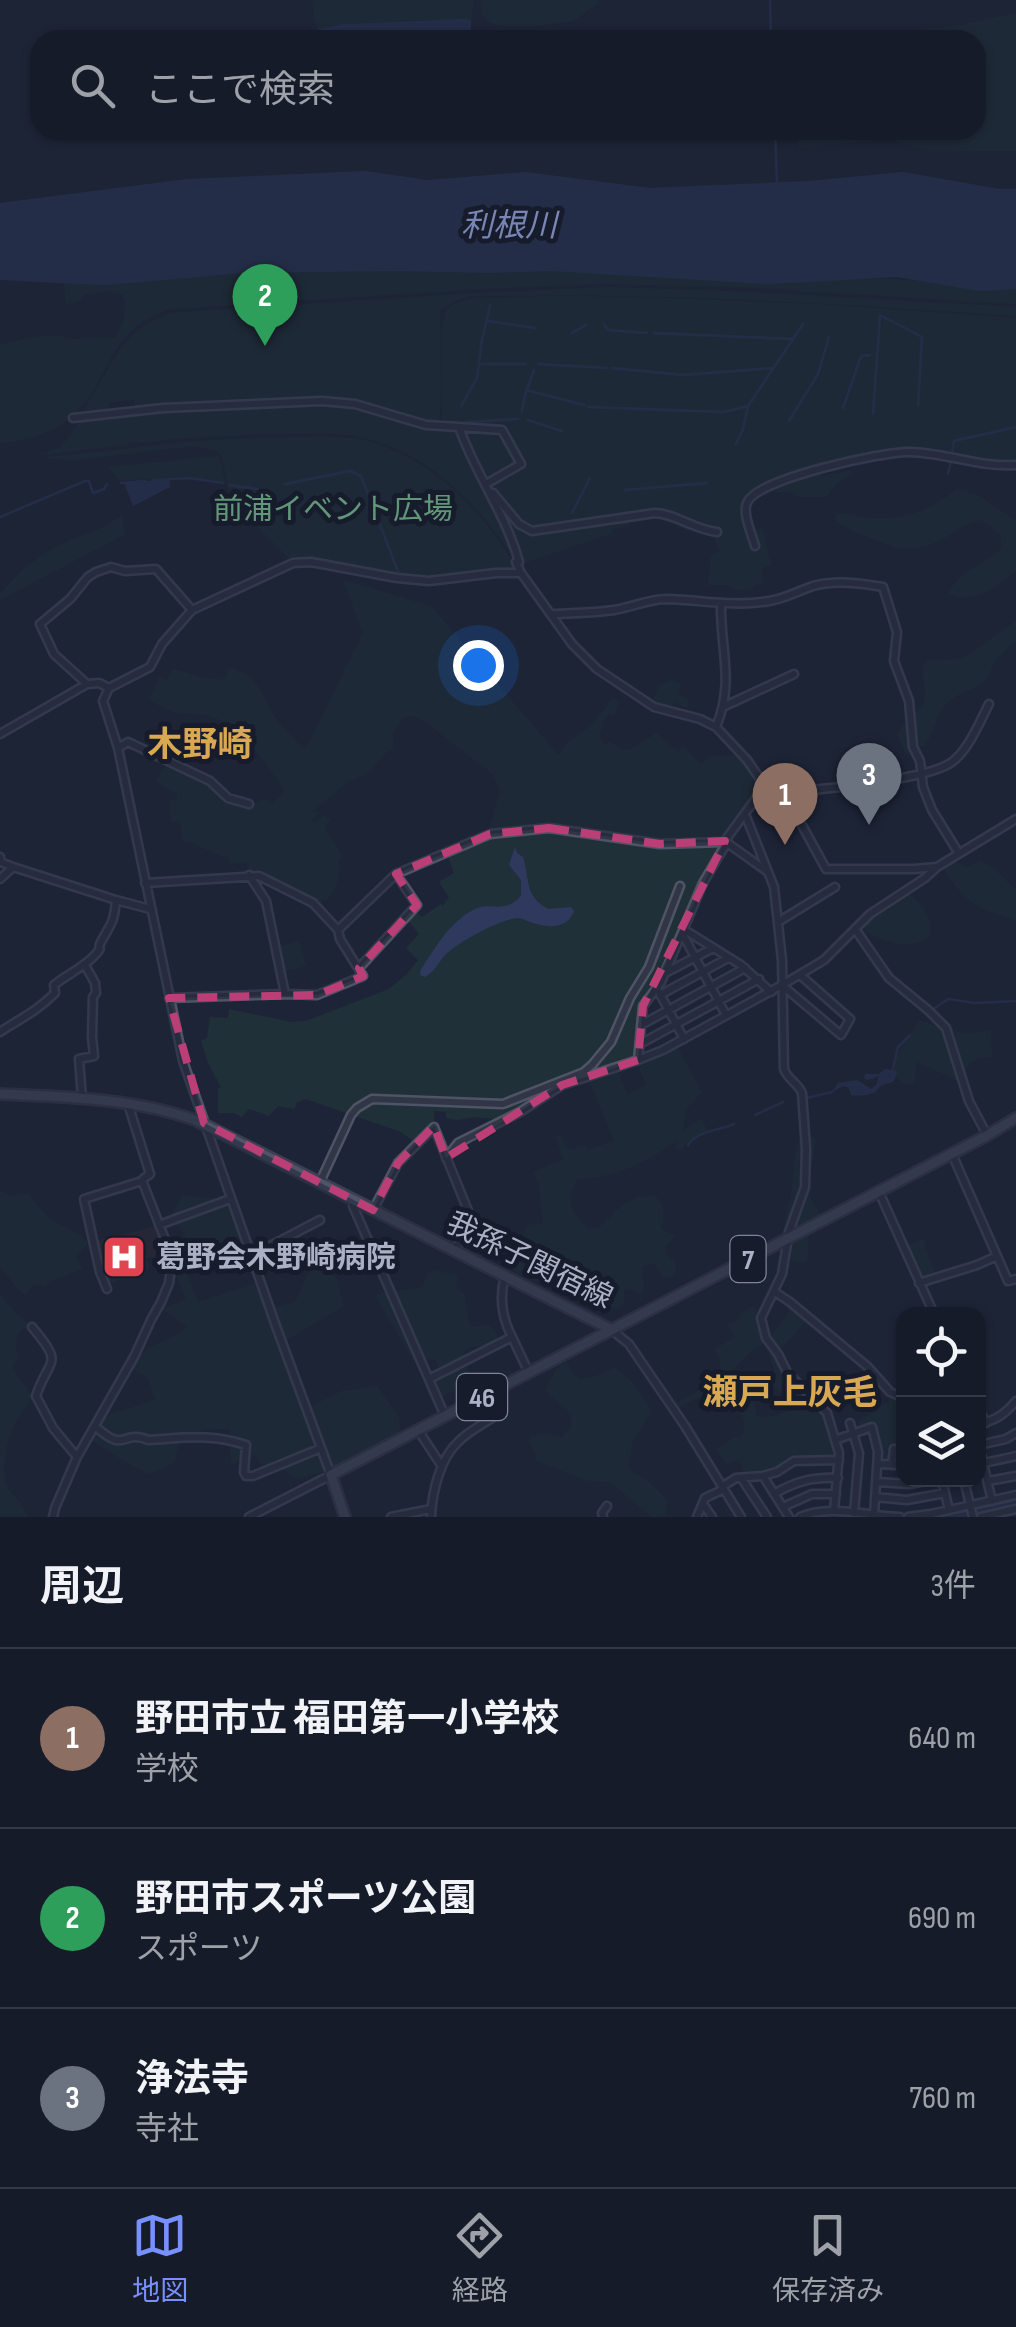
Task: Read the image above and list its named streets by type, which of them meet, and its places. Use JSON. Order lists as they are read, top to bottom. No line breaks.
{"streets":{"main road":["7","我孫子関宿線","46"]},"crossings":[["我孫子関宿線","46"]],"districts":["木野崎","瀬戸上灰毛"],"water":["利根川"],"parks":["前浦イベント広場"],"places":{"hospital":["葛野会木野崎病院"]},"page":{"search":"ここで検索","pins":["2","3","1"],"heading":["周辺","3件"],"list":[{"mark":"1","name":"野田市立 福田第一小学校","note":"学校","value":"640 m"},{"mark":"2","name":"野田市スポーツ公園","note":"スポーツ","value":"690 m"},{"mark":"3","name":"浄法寺","note":"寺社","value":"760 m"}],"nav":["地図","経路","保存済み"]}}
